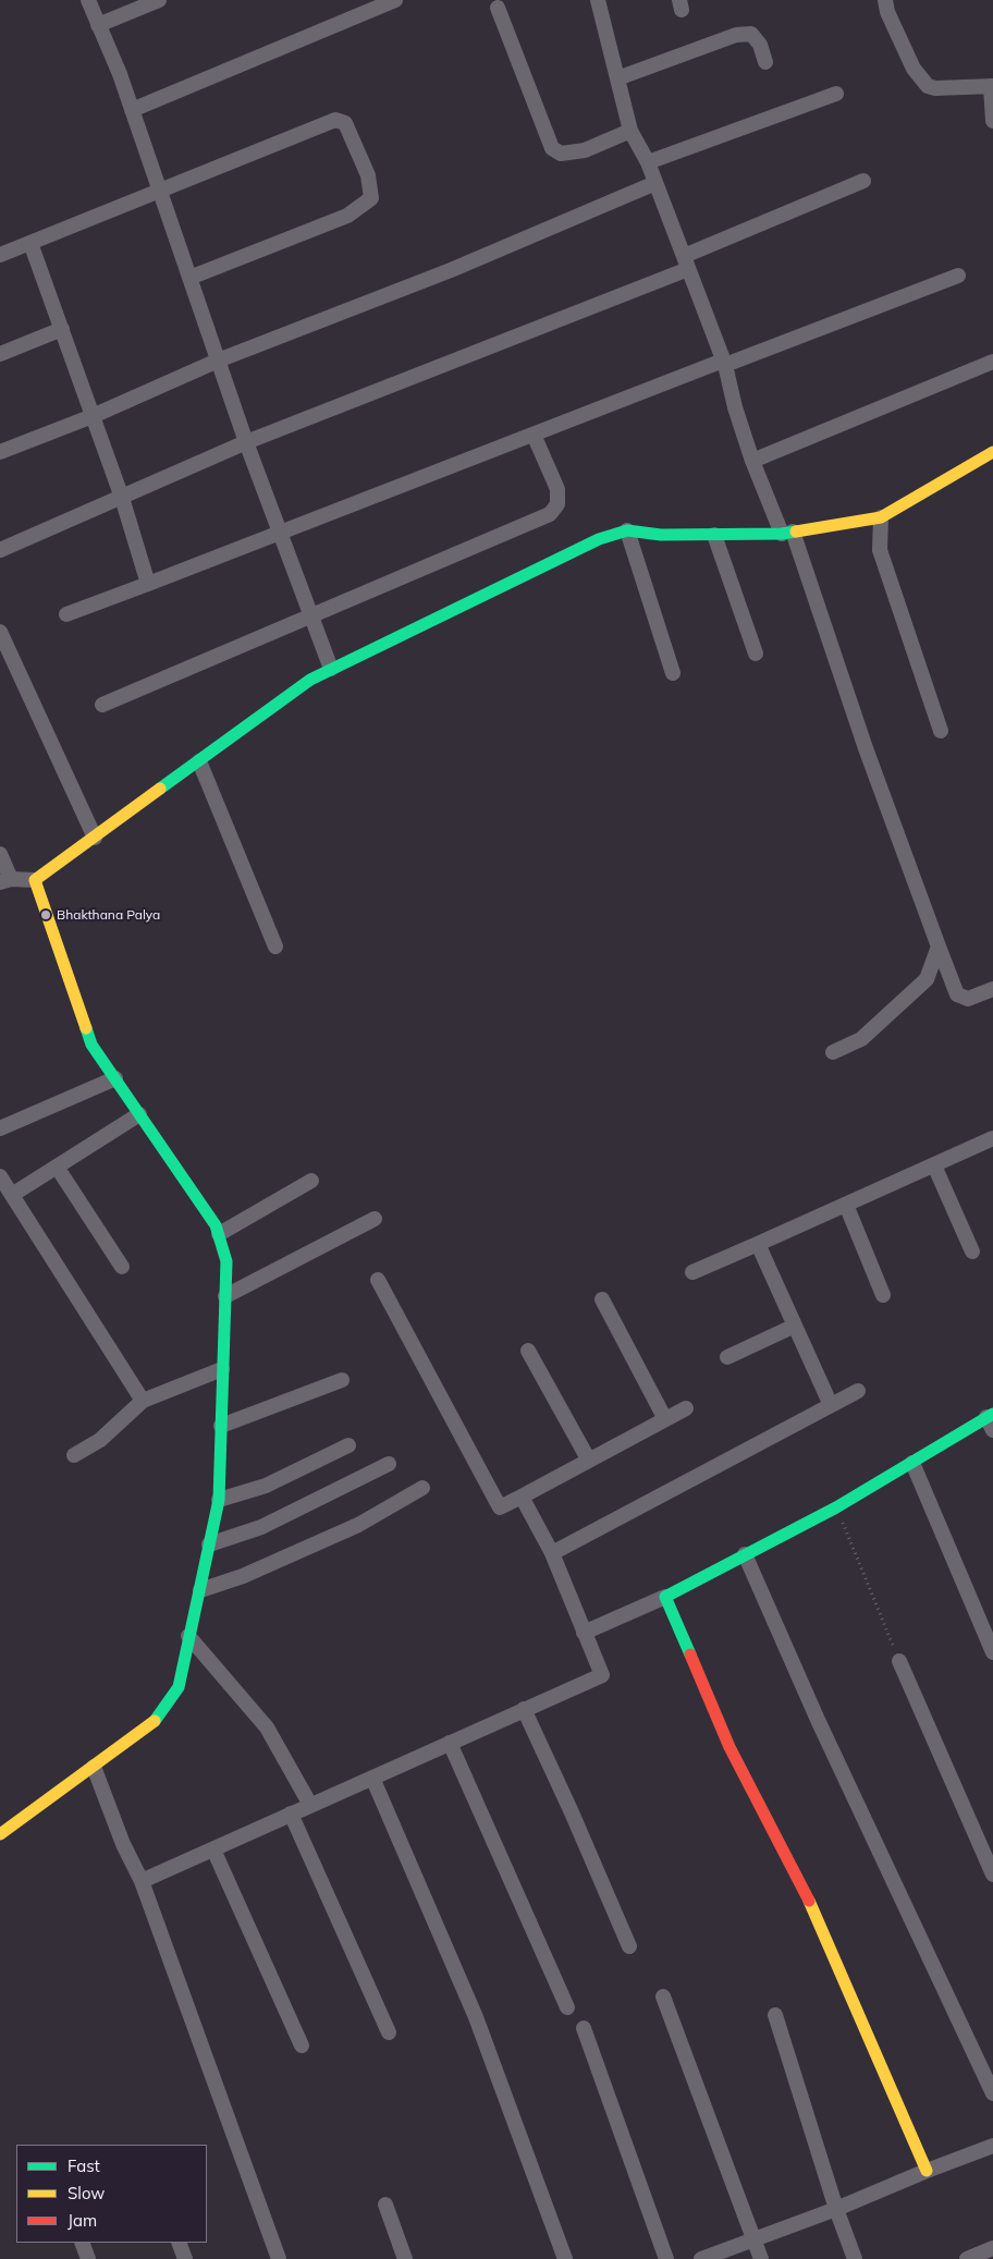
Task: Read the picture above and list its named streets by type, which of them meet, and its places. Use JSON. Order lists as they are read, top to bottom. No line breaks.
{"places":["Bhakthana Palya"],"legend":["Fast","Slow","Jam"]}
